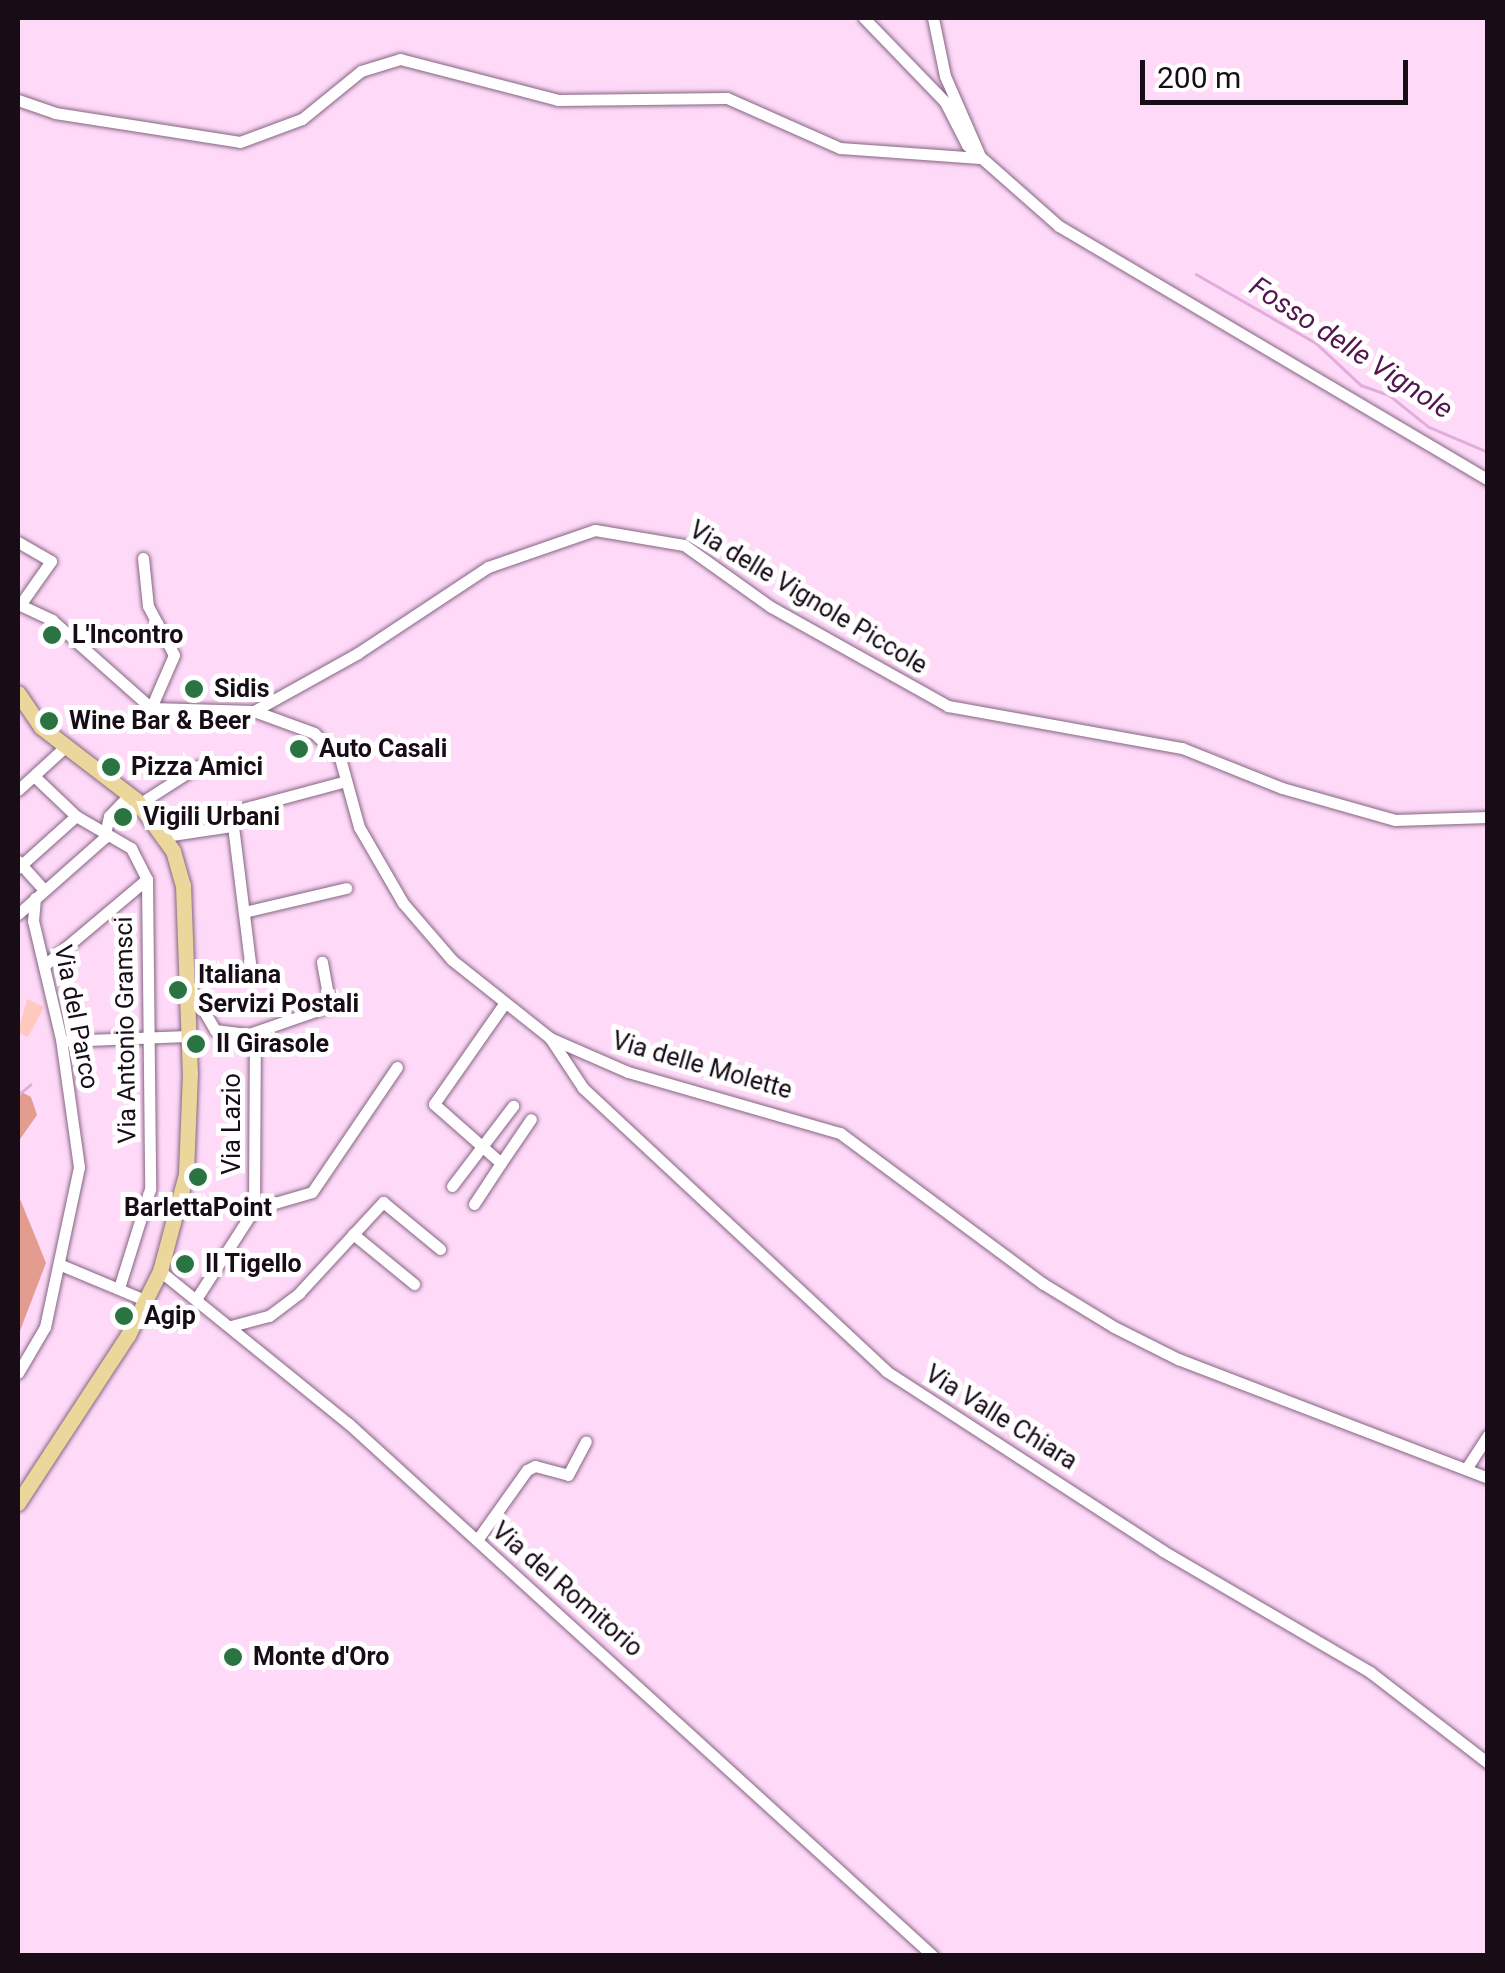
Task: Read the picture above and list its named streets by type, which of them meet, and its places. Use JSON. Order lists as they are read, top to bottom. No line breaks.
{"streets":{"street":["Via delle Vignole Piccole","Via del Parco","Via Antonio Gramsci","Via delle Molette","Via Lazio","Via Valle Chiara","Via del Romitorio"]},"crossings":[["Via delle Vignole Piccole","Via delle Molette"],["Via delle Molette","Via Valle Chiara"],["Via Lazio","Via del Romitorio"]],"water":["Fosso delle Vignole"],"places":["L'Incontro","Sidis","Wine Bar & Beer","Auto Casali","Pizza Amici","Vigili Urbani","Italiana Servizi Postali","Il Girasole","BarlettaPoint","Il Tigello","Agip","Monte d'Oro"],"scale_bar":"200 m"}
